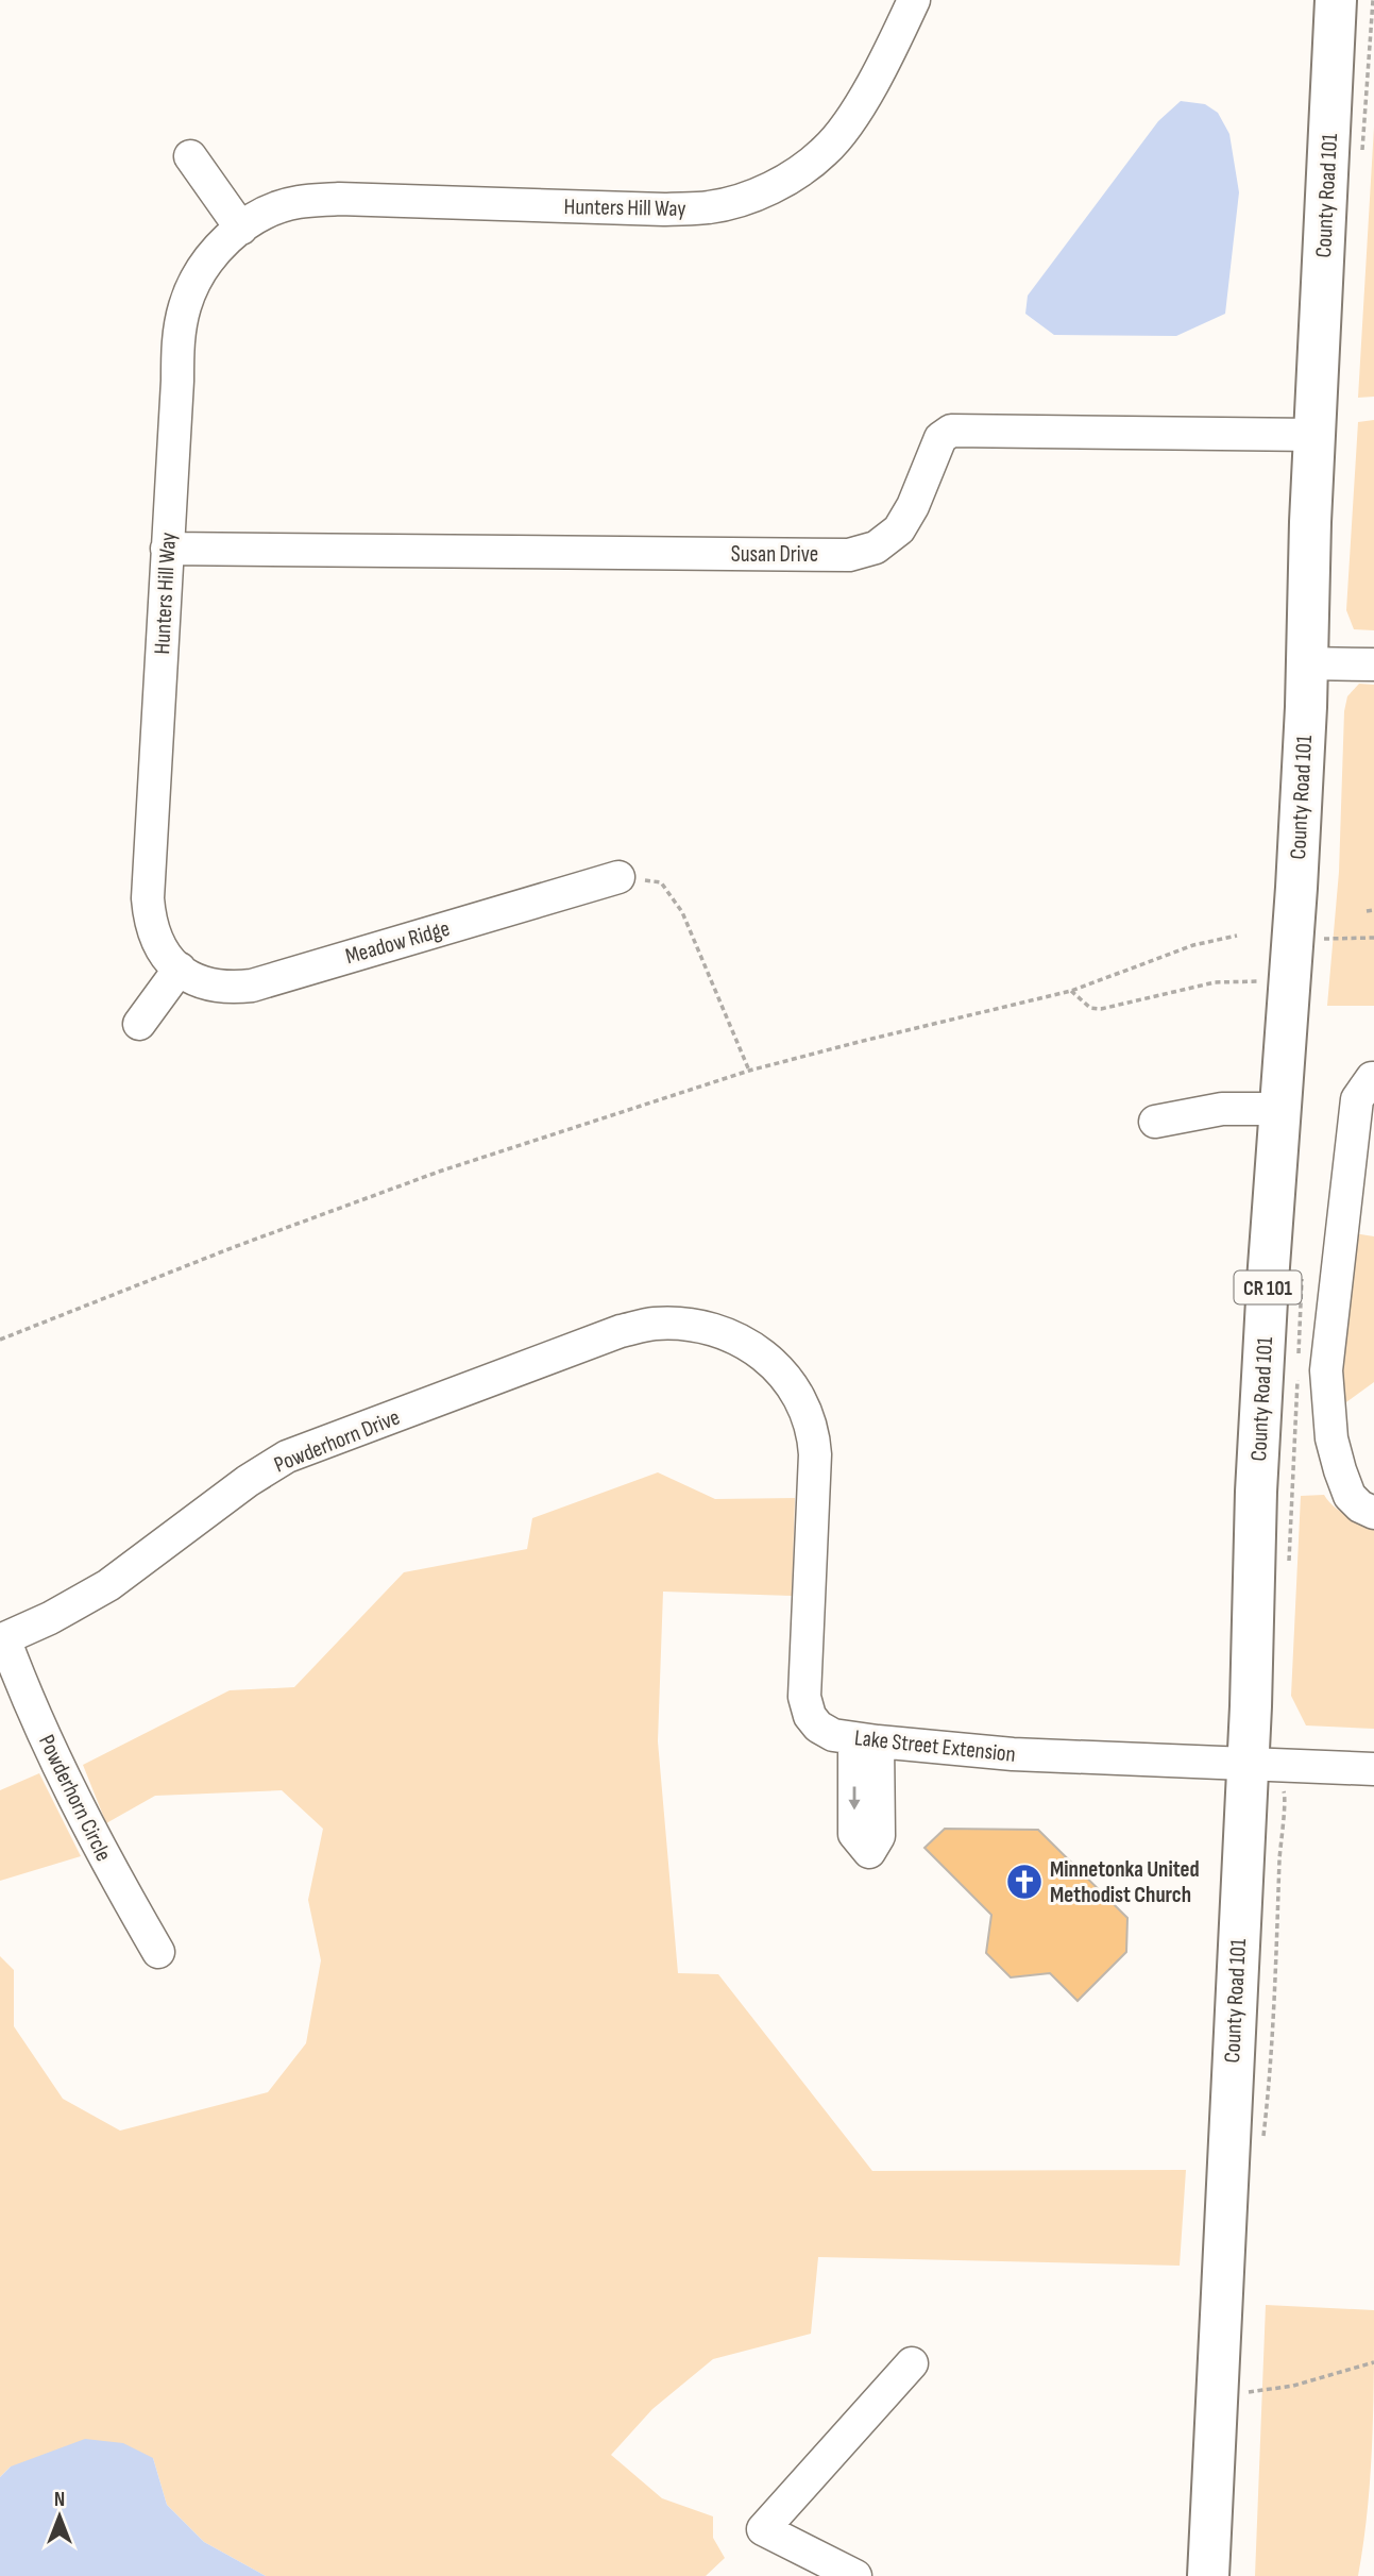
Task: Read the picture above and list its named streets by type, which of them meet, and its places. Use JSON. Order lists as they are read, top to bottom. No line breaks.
{"streets":{"main road":["County Road 101","CR 101"],"street":["Hunters Hill Way","Susan Drive","Meadow Ridge","Powderhorn Drive","Lake Street Extension","Powderhorn Circle"]},"crossings":[["County Road 101","Susan Drive"],["County Road 101","Lake Street Extension"],["Hunters Hill Way","Susan Drive"],["Hunters Hill Way","Meadow Ridge"],["Powderhorn Drive","Lake Street Extension"],["Powderhorn Drive","Powderhorn Circle"]],"places":{"church":["Minnetonka United Methodist Church"]},"north":"top"}
